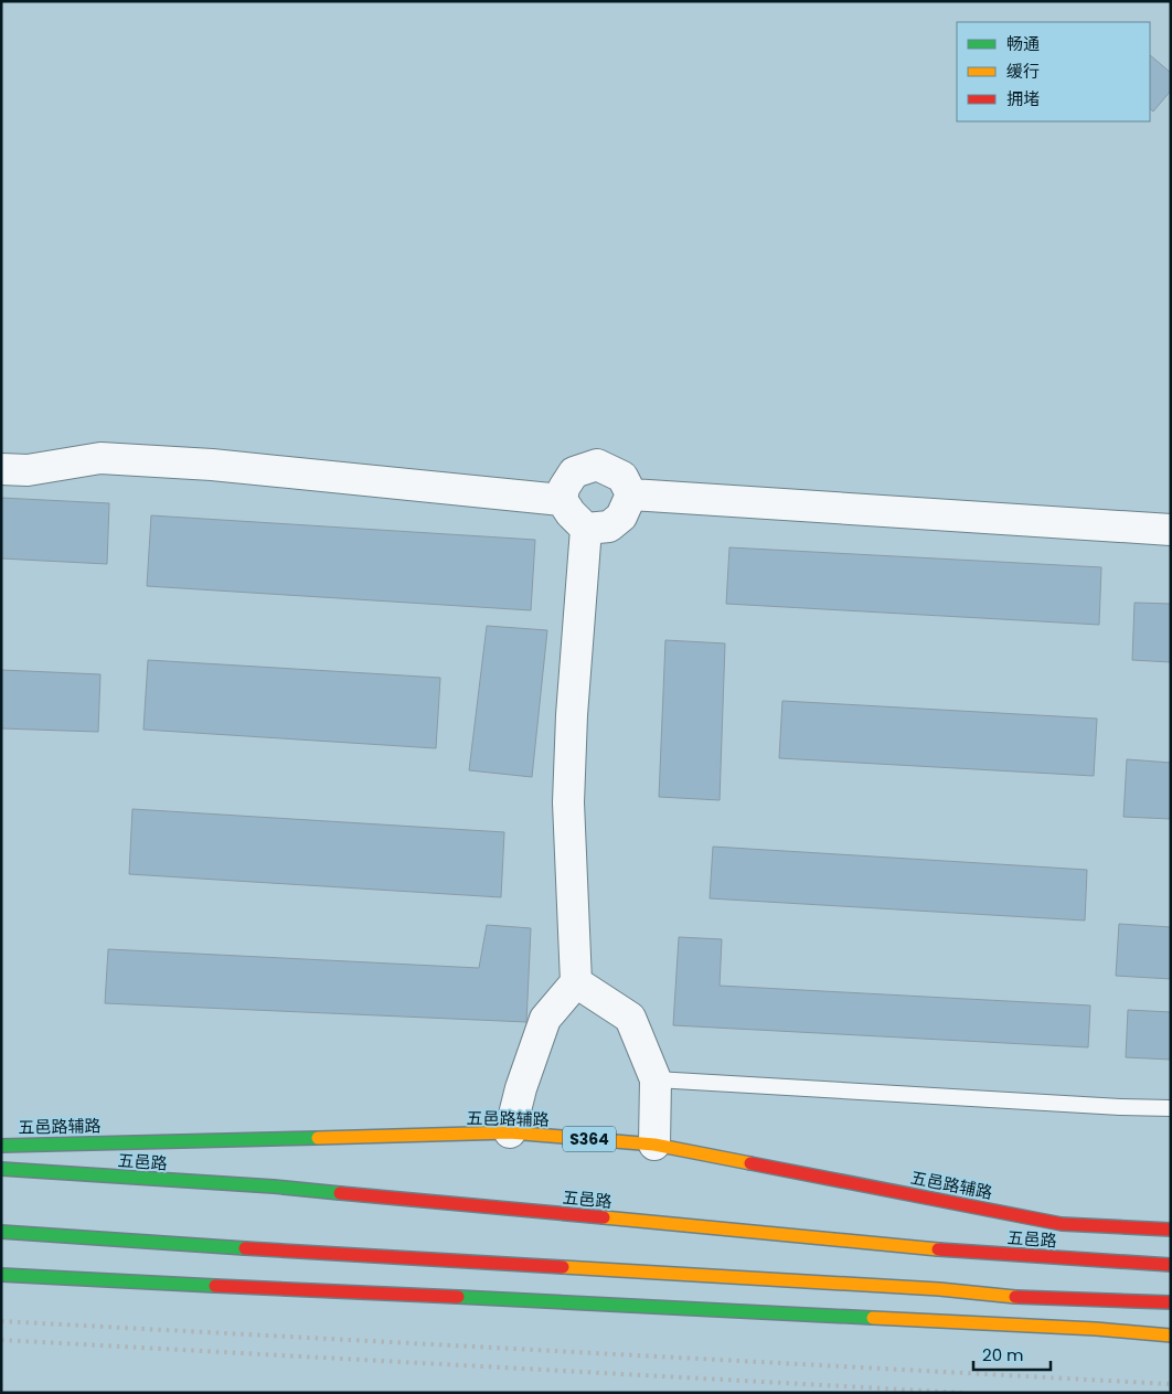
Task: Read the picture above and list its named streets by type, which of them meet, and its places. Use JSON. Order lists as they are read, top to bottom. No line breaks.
{"streets":{"main road":["五邑路辅路","S364","五邑路"]},"legend":["畅通","缓行","拥堵"],"scale_bar":"20 m"}
